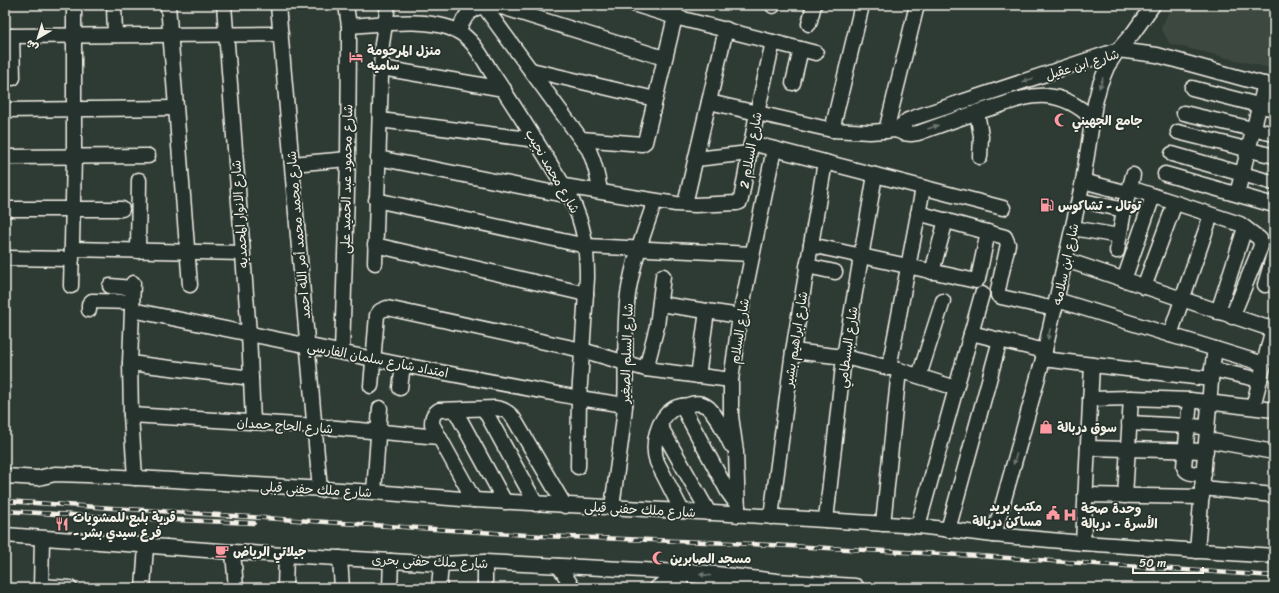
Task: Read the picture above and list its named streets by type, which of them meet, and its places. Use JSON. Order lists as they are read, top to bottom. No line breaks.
{"streets":{"main road":["شارع ملك حفنى بحرى"],"street":["شارع ابن عقيل","شارع السلام 2","شارع محمد نجيب","شارع محمود عبد الحميد على","شارع الانوار المحمديه","شارع محمد محمد أمر الله احمد","شارع ابن سلامه","شارع السلام","شارع ابراهيم بشير","شارع البسطامي","شارع السلم الصغير","امتداد شارع سلمان الفارسي","شارع الحاج حمدان","شارع ملك حفنى قبلى"]},"crossings":[["شارع ابن عقيل","شارع السلام 2"],["شارع ابن عقيل","شارع ابن سلامه"],["شارع السلام 2","شارع محمد نجيب"],["شارع السلام 2","شارع السلم الصغير"],["شارع محمد نجيب","شارع محمود عبد الحميد على"],["شارع محمد نجيب","امتداد شارع سلمان الفارسي"],["شارع محمود عبد الحميد على","امتداد شارع سلمان الفارسي"],["شارع الانوار المحمديه","امتداد شارع سلمان الفارسي"],["شارع الانوار المحمديه","شارع الحاج حمدان"],["شارع محمد محمد أمر الله احمد","امتداد شارع سلمان الفارسي"],["شارع محمد محمد أمر الله احمد","شارع الحاج حمدان"],["شارع محمد محمد أمر الله احمد","شارع ملك حفنى قبلى"],["شارع ابن سلامه","شارع ملك حفنى قبلى"],["شارع السلام","شارع ملك حفنى قبلى"],["شارع ابراهيم بشير","شارع ملك حفنى قبلى"],["شارع البسطامي","شارع ملك حفنى قبلى"],["شارع السلم الصغير","امتداد شارع سلمان الفارسي"],["شارع السلم الصغير","شارع ملك حفنى قبلى"]],"places":{"hotel":["منزل المرحومة ساميه"],"mosque":["جامع الجهيني","مسجد الصابرين"],"fuel station":["توتال - تشاكوس"],"shop":["سوق دربالة"],"public building":["مكتب بريد مساكن دربالة"],"hospital":["وحدة صحة الأسرة - دربالة"],"restaurant":["قرية بلبع للمشويات - فرع سيدي بشر"],"cafe":["جيلاتي الرياض"]},"scale_bar":"50 m","north":"bottom left"}
